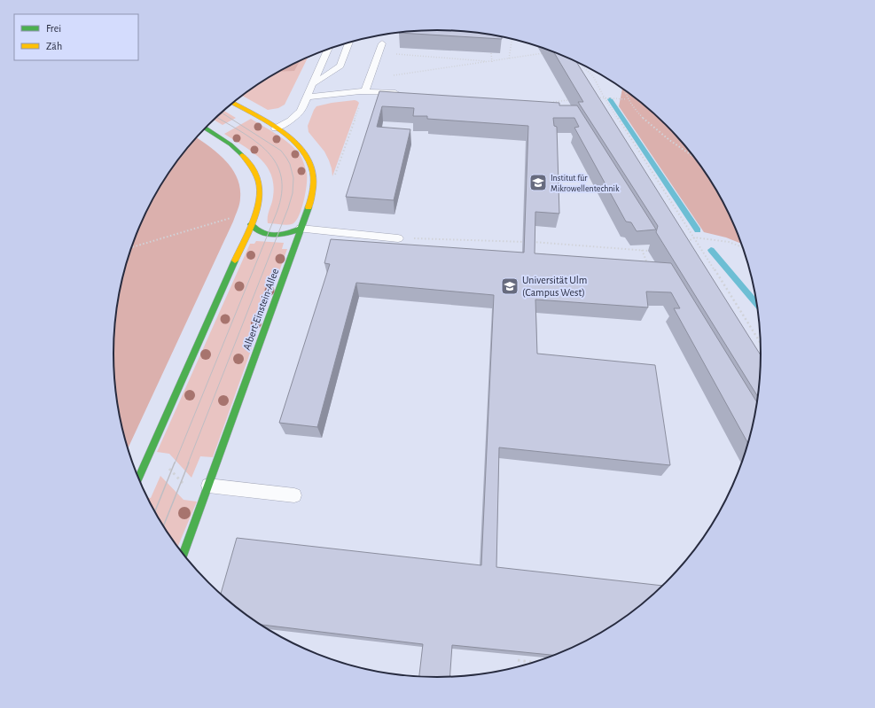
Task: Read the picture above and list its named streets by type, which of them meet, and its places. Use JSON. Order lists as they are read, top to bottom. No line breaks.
{"streets":{"street":["Albert-Einstein-Allee"]},"places":{"school or university":["Institut für Mikrowellentechnik","Universität Ulm (Campus West)"]},"legend":["Frei","Zäh"]}
